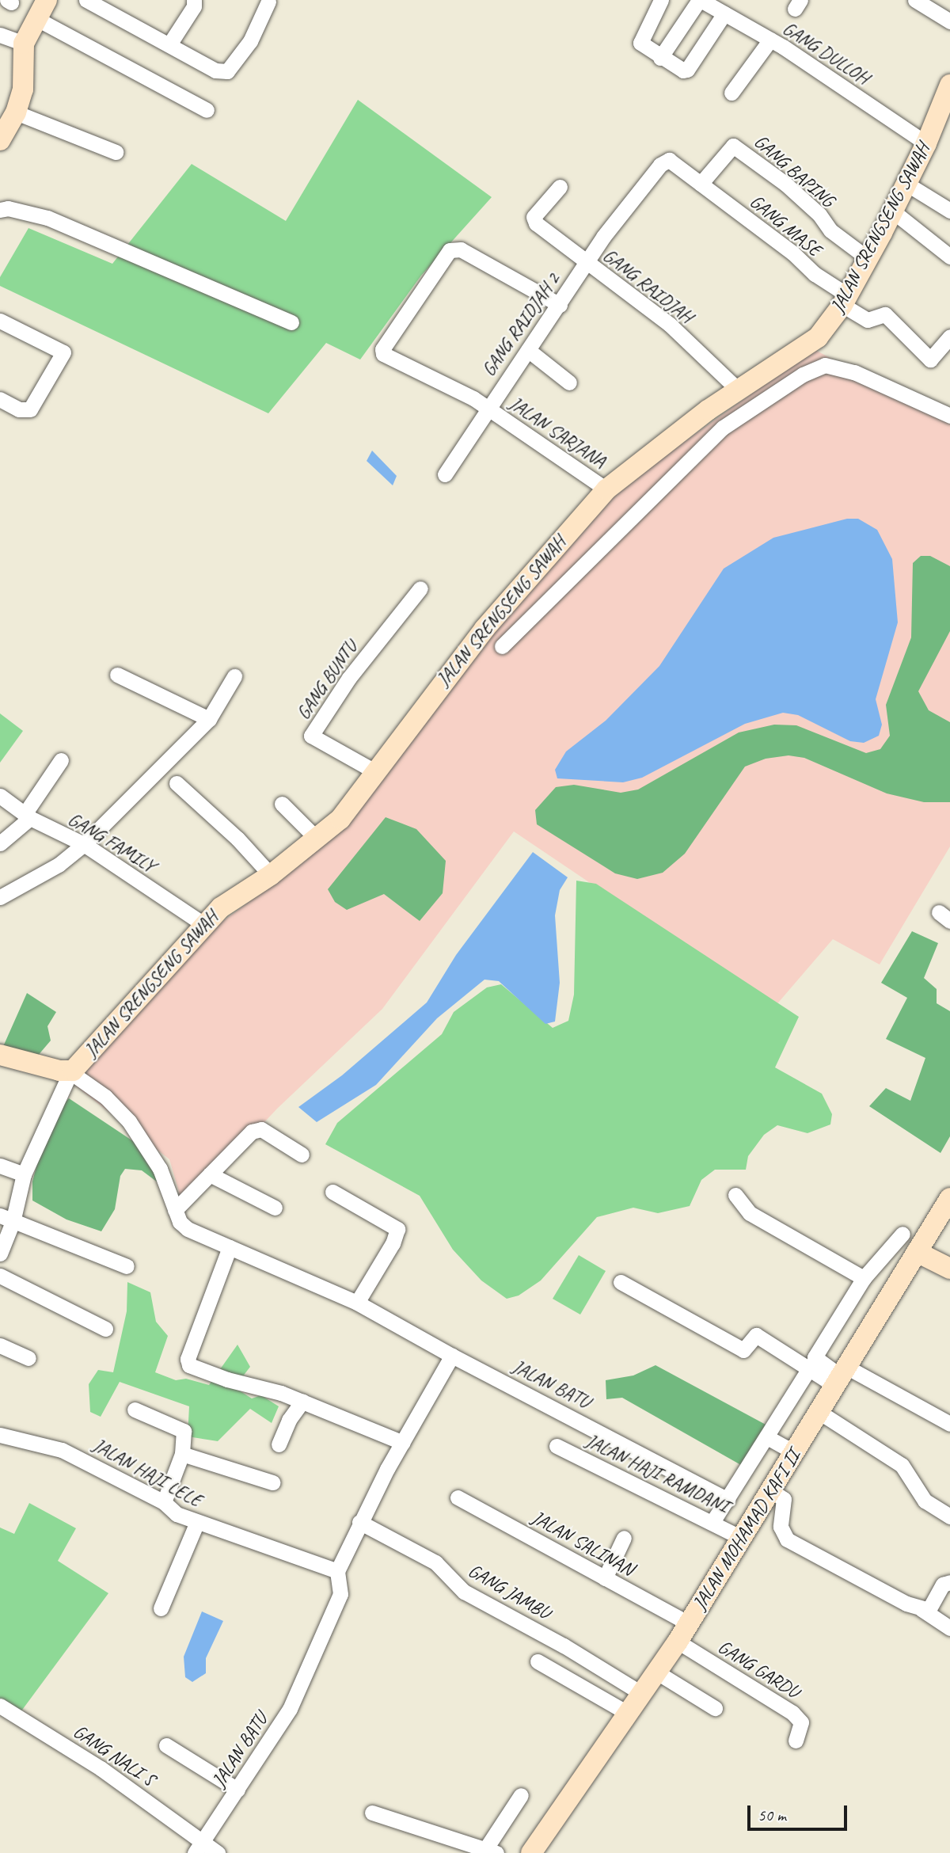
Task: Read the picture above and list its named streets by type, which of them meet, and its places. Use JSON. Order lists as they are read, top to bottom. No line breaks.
{"streets":{"street":["GANG DULLOH","GANG BAPING","GANG MASE","JALAN SRENGSENG SAWAH","GANG RAIDJAH","GANG RAIDJAH 2","JALAN SARJANA","GANG BUNTU","GANG FAMILY","JALAN BATU","JALAN HAJI LELE","JALAN HAJI RAMDANI","JALAN MOHAMAD KAFI II","JALAN SALINAN","GANG JAMBU","GANG GARDU","GANG NALI S"]},"crossings":[["GANG DULLOH","JALAN SRENGSENG SAWAH"],["GANG BAPING","GANG MASE"],["GANG BAPING","JALAN SRENGSENG SAWAH"],["GANG BAPING","GANG RAIDJAH"],["GANG MASE","JALAN SRENGSENG SAWAH"],["GANG MASE","GANG RAIDJAH"],["JALAN SRENGSENG SAWAH","GANG RAIDJAH"],["JALAN SRENGSENG SAWAH","JALAN SARJANA"],["JALAN SRENGSENG SAWAH","GANG BUNTU"],["JALAN SRENGSENG SAWAH","GANG FAMILY"],["JALAN SRENGSENG SAWAH","JALAN BATU"],["GANG RAIDJAH","GANG RAIDJAH 2"],["GANG RAIDJAH 2","JALAN SARJANA"],["JALAN BATU","JALAN HAJI LELE"],["JALAN BATU","GANG NALI S"],["JALAN HAJI RAMDANI","JALAN MOHAMAD KAFI II"],["JALAN MOHAMAD KAFI II","JALAN SALINAN"],["JALAN MOHAMAD KAFI II","GANG JAMBU"],["JALAN MOHAMAD KAFI II","GANG GARDU"]],"scale_bar":"50 m"}
